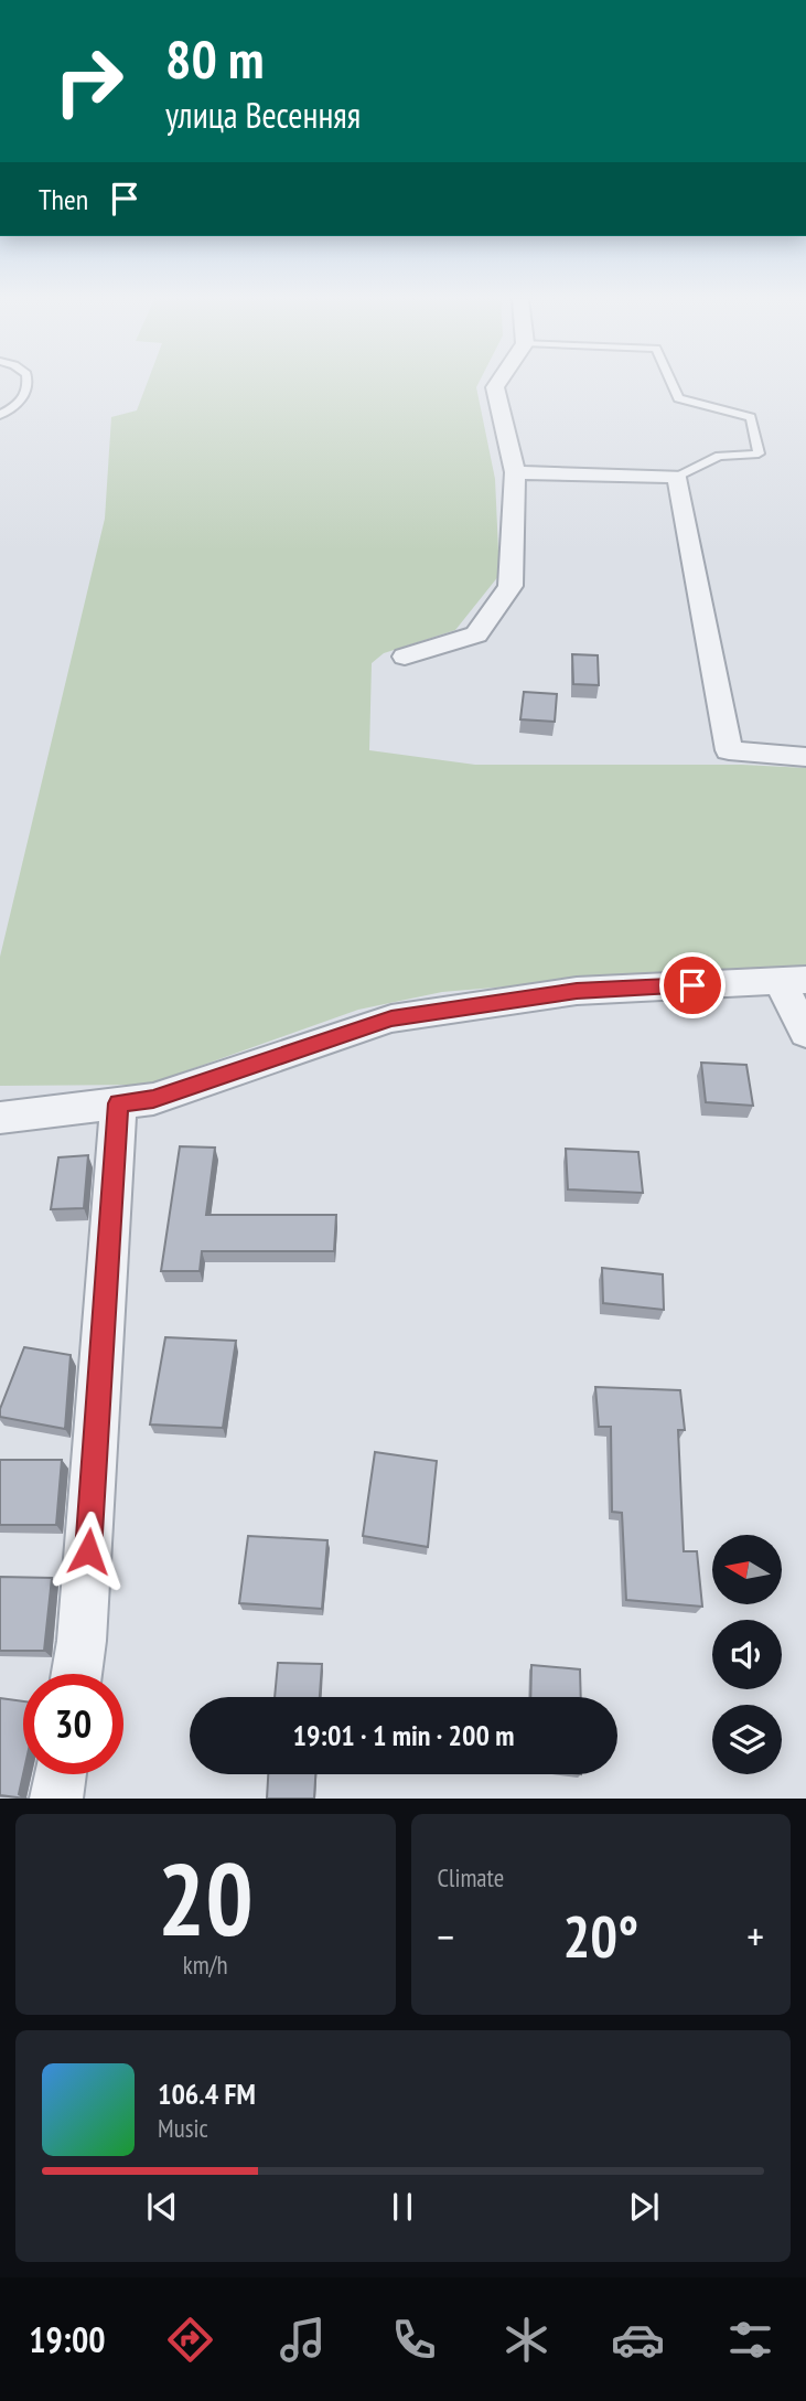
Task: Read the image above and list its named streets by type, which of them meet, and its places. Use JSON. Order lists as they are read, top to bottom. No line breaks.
{"north":"left","page":{"turn":["80 m","улица Весенняя"],"then":"Then","limit":"30","trip":"19:01 · 1 min · 200 m","tile":[["20","km/h"],"Climate"],"heat":["−","20°","+"],"song":["106.4 FM","Music"],"tabs":"19:00"}}
